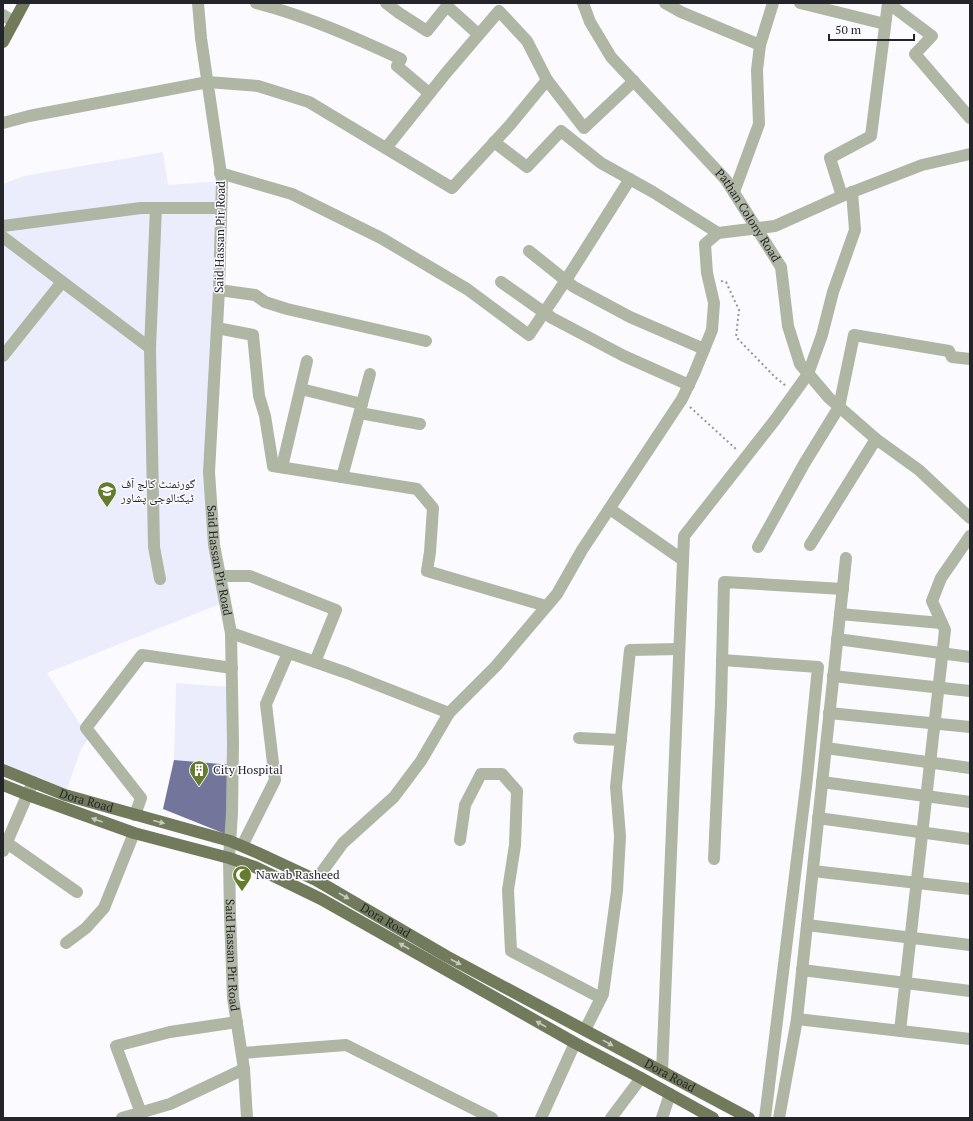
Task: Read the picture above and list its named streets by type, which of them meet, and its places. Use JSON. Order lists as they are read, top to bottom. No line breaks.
{"streets":{"main road":["Dora Road"],"street":["Pathan Colony Road","Said Hassan Pir Road"]},"crossings":[["Said Hassan Pir Road","Dora Road"]],"places":{"school or university":["گورنمنٹ کالج آف ٹیکنالوجی پشاور"],"building":["City Hospital"],"mosque":["Nawab Rasheed"]},"scale_bar":"50 m"}
